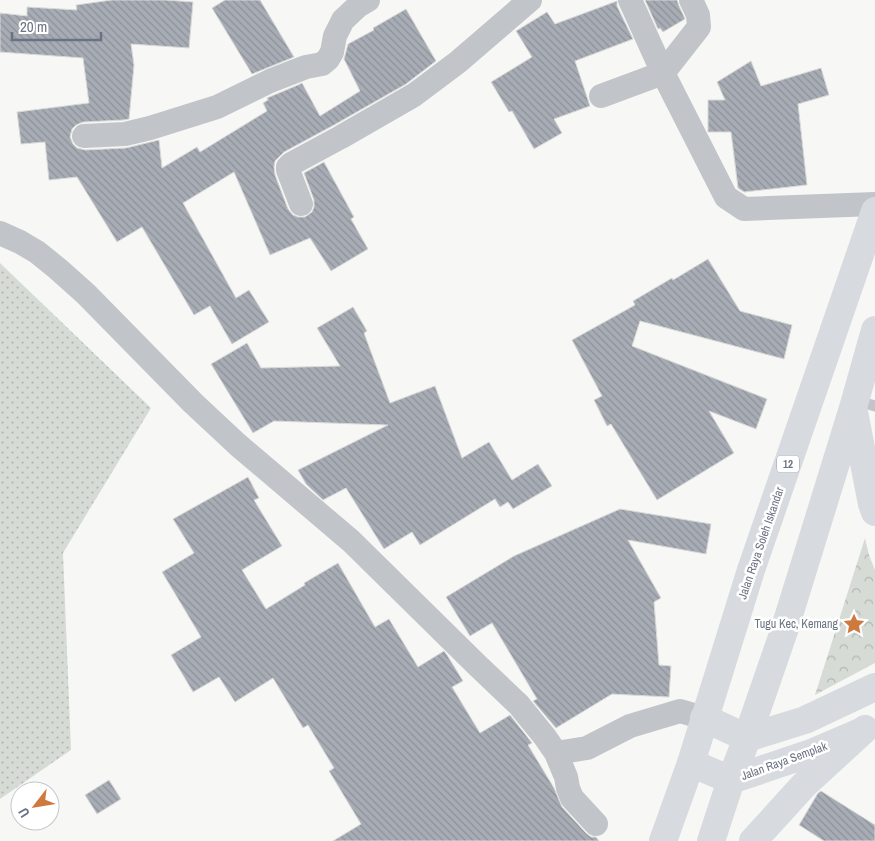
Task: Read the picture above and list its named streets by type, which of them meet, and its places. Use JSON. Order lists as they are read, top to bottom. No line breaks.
{"streets":{"main road":["12","Jalan Raya Soleh Iskandar","Jalan Raya Semplak"]},"crossings":[["12","Jalan Raya Soleh Iskandar"],["12","Jalan Raya Semplak"],["Jalan Raya Soleh Iskandar","Jalan Raya Semplak"]],"places":{"place":["Tugu Kec, Kemang"]},"scale_bar":"20 m","north":"bottom left"}
